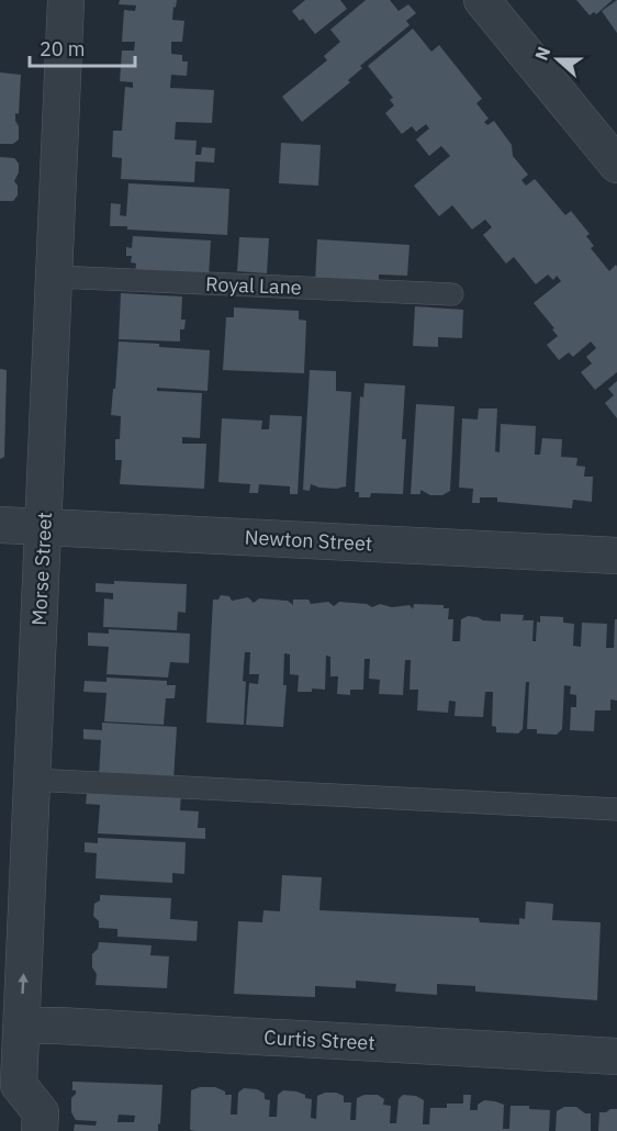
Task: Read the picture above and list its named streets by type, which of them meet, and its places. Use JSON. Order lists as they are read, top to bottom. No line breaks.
{"streets":{"street":["Newton Street","Morse Street","Curtis Street"],"lane":["Royal Lane"]},"crossings":[["Royal Lane","Morse Street"],["Newton Street","Morse Street"],["Morse Street","Curtis Street"]],"scale_bar":"20 m","north":"left"}
